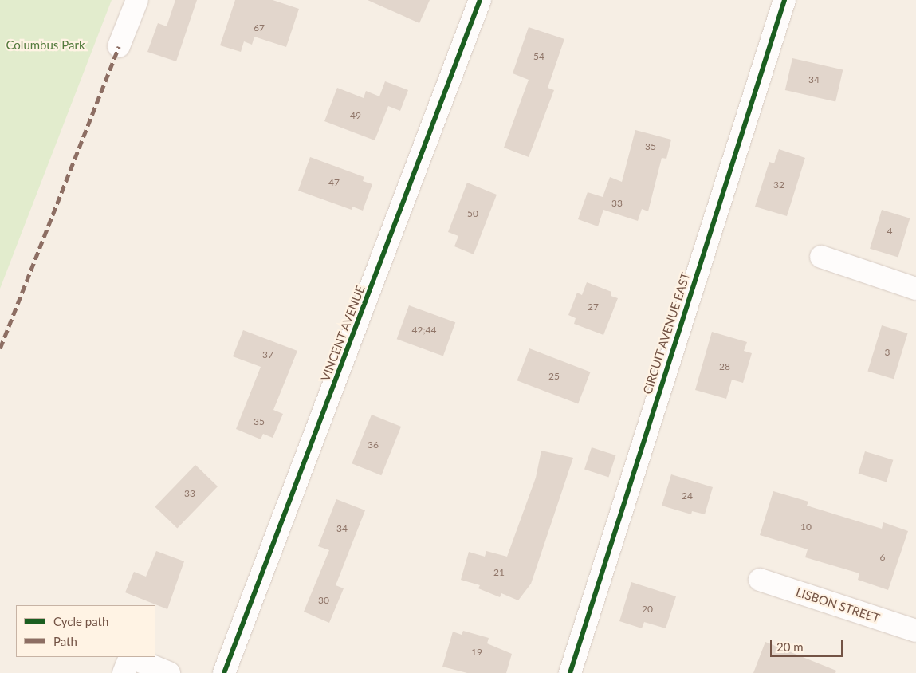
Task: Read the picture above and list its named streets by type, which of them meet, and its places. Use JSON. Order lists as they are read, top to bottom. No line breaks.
{"streets":{"street":["VINCENT AVENUE","CIRCUIT AVENUE EAST","LISBON STREET"]},"parks":["Columbus Park"],"house_numbers":["67","54","34","49","35","47","32","33","50","4","27","42;44","3","37","28","25","35","36","33","24","10","34","6","21","30","20","19"],"legend":["Cycle path","Path"],"scale_bar":"20 m"}
